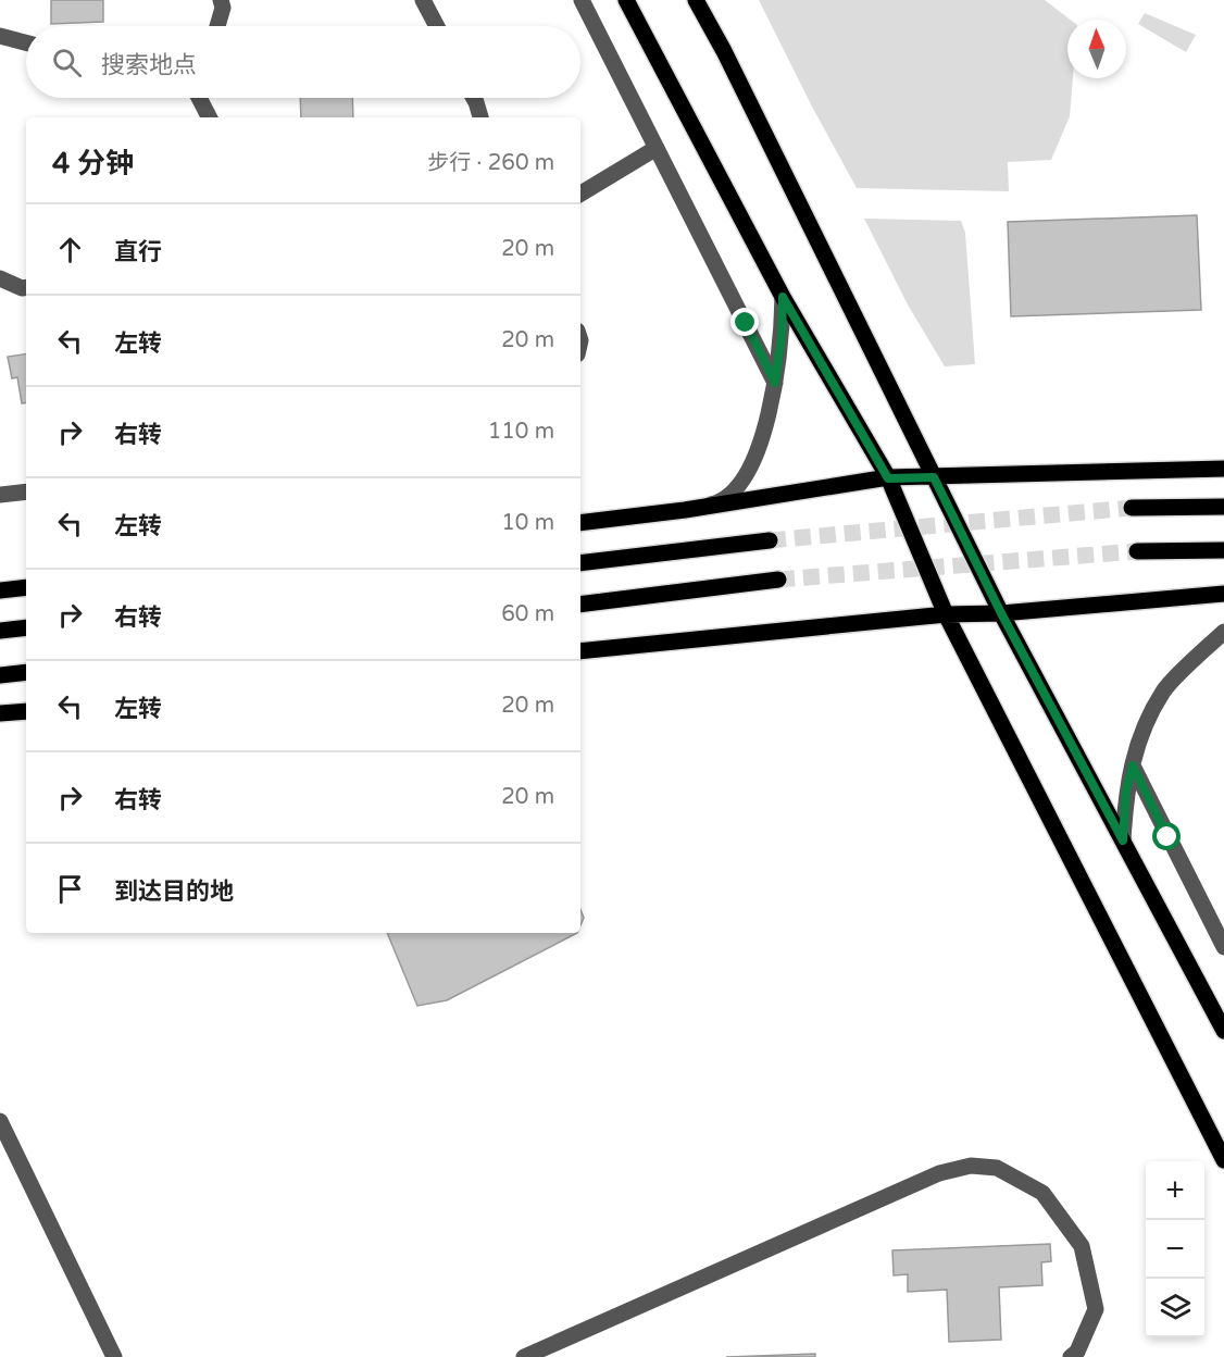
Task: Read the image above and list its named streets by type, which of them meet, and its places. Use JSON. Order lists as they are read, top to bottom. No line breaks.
{"north":"top","page":{"search":"搜索地点","heading":["4 分钟","步行 · 260 m"],"list":[["直行","20 m"],["左转","20 m"],["右转","110 m"],["左转","10 m"],["右转","60 m"],["左转","20 m"],["右转","20 m"],"到达目的地"],"map_buttons":["+","−"]}}
